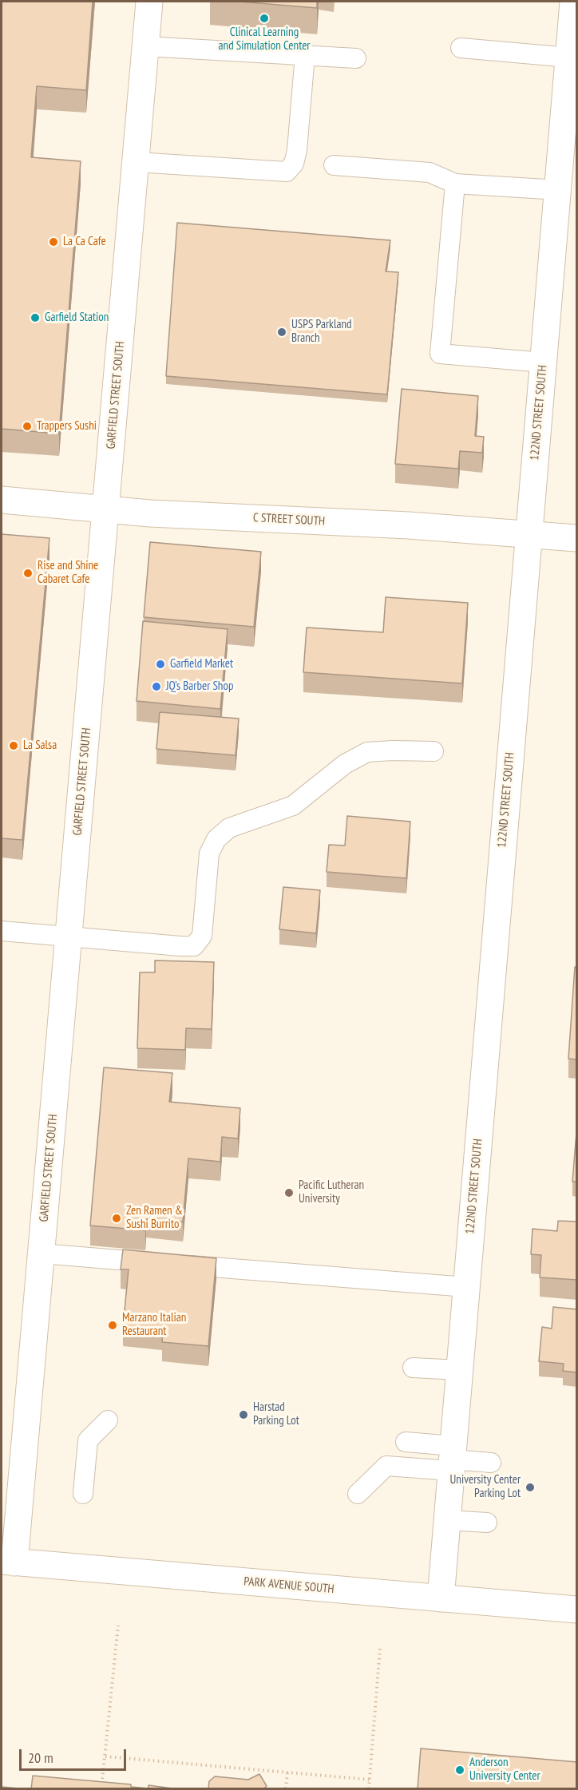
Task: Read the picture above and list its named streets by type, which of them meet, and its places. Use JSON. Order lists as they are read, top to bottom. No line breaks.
{"streets":{"street":["GARFIELD STREET SOUTH","122ND STREET SOUTH","C STREET SOUTH","PARK AVENUE SOUTH"]},"crossings":[["GARFIELD STREET SOUTH","C STREET SOUTH"],["GARFIELD STREET SOUTH","PARK AVENUE SOUTH"],["122ND STREET SOUTH","C STREET SOUTH"],["122ND STREET SOUTH","PARK AVENUE SOUTH"]],"places":["Clinical Learning and Simulation Center","La Ca Cafe","Garfield Station","USPS Parkland Branch","Trappers Sushi","Rise and Shine Cabaret Cafe","Garfield Market","JQ’s Barber Shop","La Salsa","Pacific Lutheran University","Zen Ramen & Sushi Burrito","Marzano Italian Restaurant","Harstad Parking Lot","University Center Parking Lot","Anderson University Center"],"scale_bar":"20 m"}
